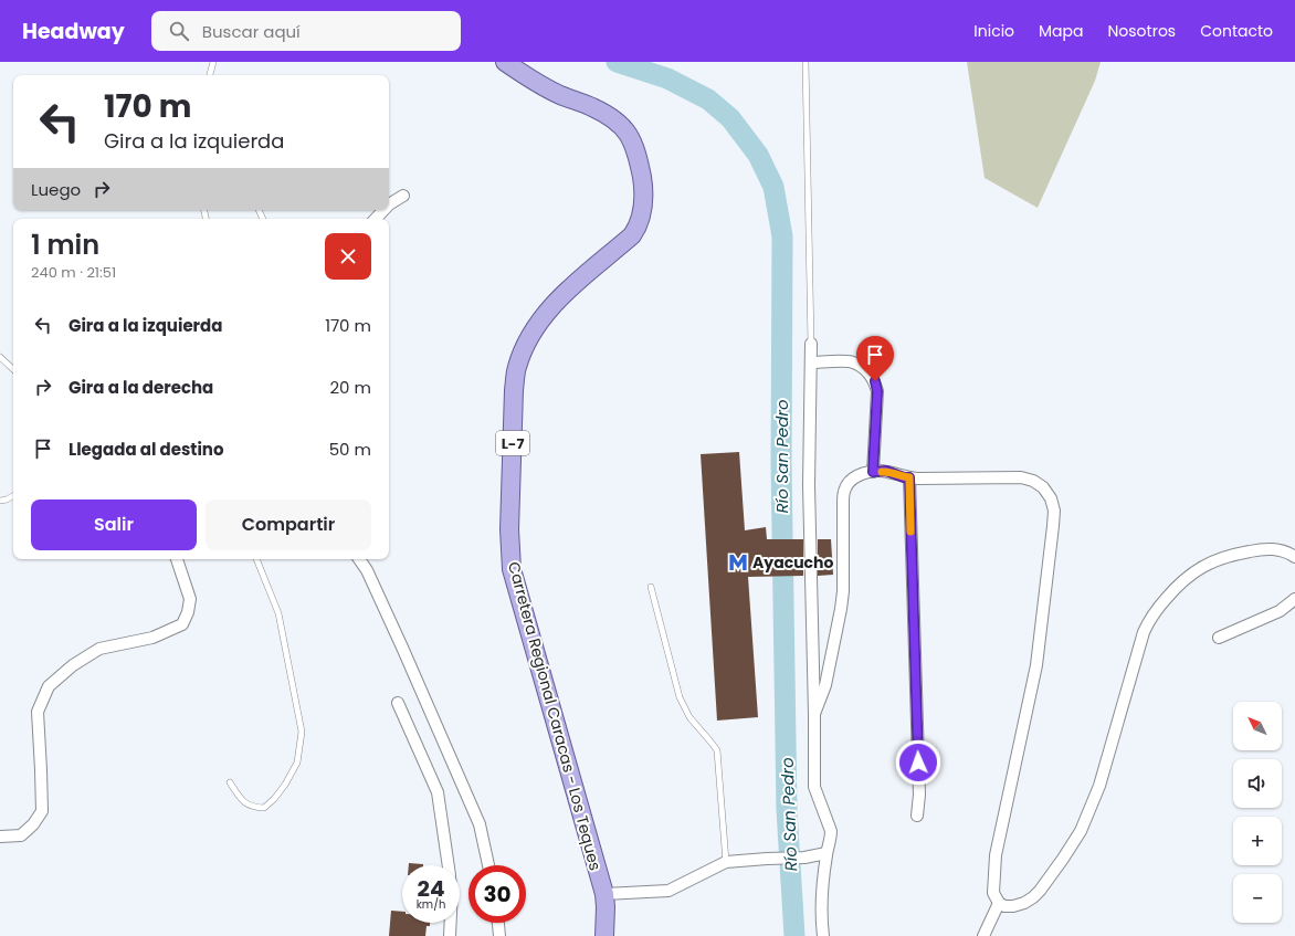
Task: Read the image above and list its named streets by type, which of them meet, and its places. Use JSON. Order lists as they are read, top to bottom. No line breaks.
{"streets":{"main road":["L-7","Carretera Regional Caracas - Los Teques"]},"water":["Río San Pedro"],"places":{"metro station":["Ayacucho"]},"north":"top left","page":{"header":"Headway","search":"Buscar aquí","nav":["Inicio","Mapa","Nosotros","Contacto"],"turn":["170 m","Gira a la izquierda"],"then":"Luego","heading":["1 min","240 m · 21:51"],"list":[{"name":"Gira a la izquierda","value":"170 m"},{"name":"Gira a la derecha","value":"20 m"},{"name":"Llegada al destino","value":"50 m"}],"buttons":["Salir","Compartir"],"map_buttons":["+","−"],"speed":"24 km/h","limit":"30"}}
